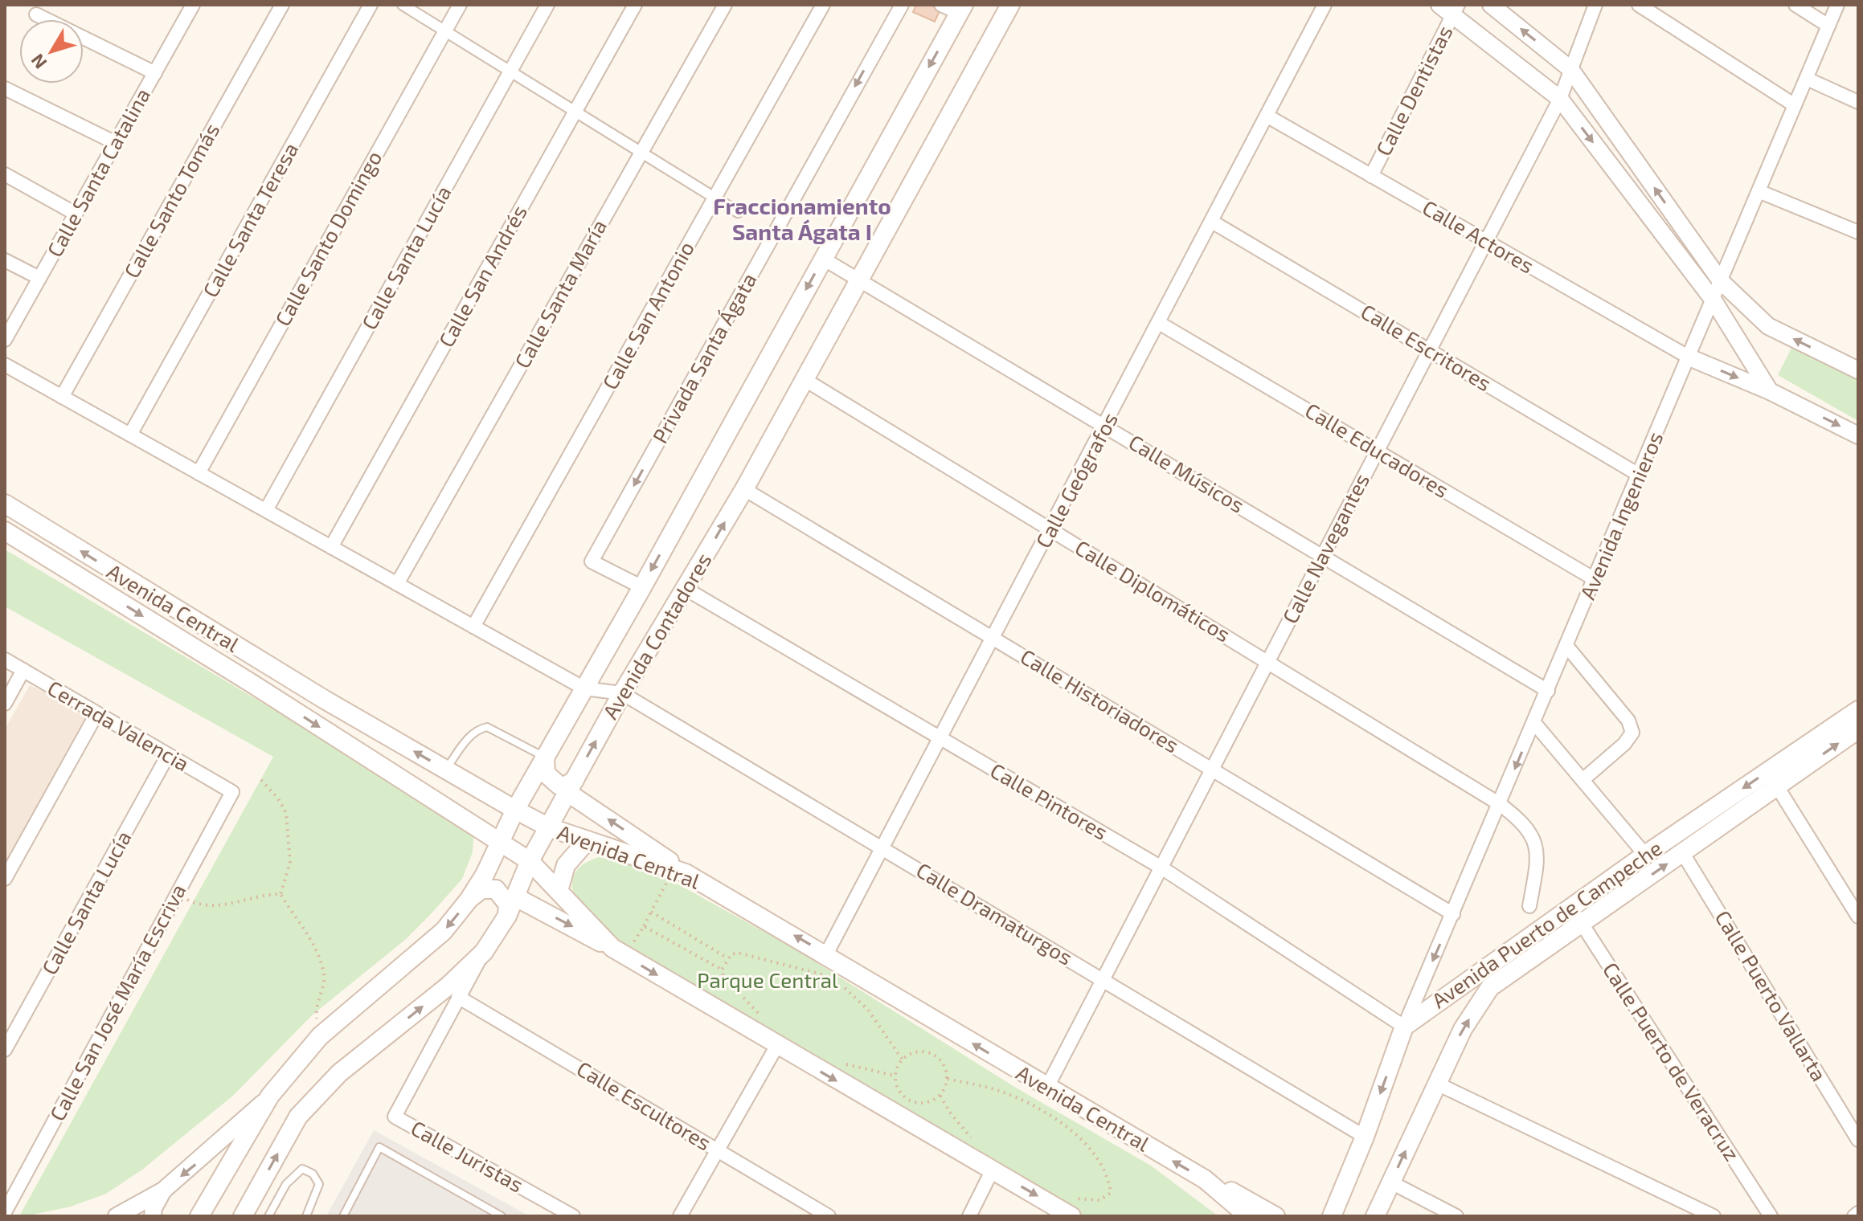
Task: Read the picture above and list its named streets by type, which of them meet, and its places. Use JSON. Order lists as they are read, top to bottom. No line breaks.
{"streets":{"main road":["Avenida Central","Avenida Contadores","Avenida Puerto de Campeche"],"street":["Calle Dentistas","Calle Santa Catalina","Calle Santo Tomás","Calle Santa Teresa","Calle Actores","Calle Santo Domingo","Calle Santa Lucía","Calle San Andrés","Calle Santa María","Calle San Antonio","Calle Escritores","Privada Santa Ágata","Calle Educadores","Calle Músicos","Calle Geógrafos","Avenida Ingenieros","Calle Navegantes","Calle Diplomáticos","Calle Historiadores","Cerrada Valencia","Calle Pintores","Calle Dramaturgos","Calle Puerto Vallarta","Calle San José María Escriva","Calle Puerto de Veracruz","Calle Escultores","Calle Juristas"]},"crossings":[["Calle Dentistas","Calle Actores"],["Calle Actores","Calle Geógrafos"],["Calle Actores","Avenida Ingenieros"],["Calle Actores","Calle Navegantes"],["Calle Santa Lucía","Cerrada Valencia"],["Calle Escritores","Calle Geógrafos"],["Calle Escritores","Avenida Ingenieros"],["Calle Escritores","Calle Navegantes"],["Privada Santa Ágata","Avenida Contadores"],["Calle Educadores","Calle Geógrafos"],["Calle Educadores","Avenida Ingenieros"],["Calle Educadores","Calle Navegantes"],["Calle Músicos","Calle Geógrafos"],["Calle Músicos","Avenida Ingenieros"],["Calle Músicos","Calle Navegantes"],["Calle Músicos","Avenida Contadores"],["Calle Geógrafos","Calle Diplomáticos"],["Calle Geógrafos","Avenida Central"],["Calle Geógrafos","Calle Historiadores"],["Calle Geógrafos","Calle Pintores"],["Calle Geógrafos","Calle Dramaturgos"],["Avenida Ingenieros","Calle Diplomáticos"],["Avenida Ingenieros","Calle Historiadores"],["Avenida Ingenieros","Calle Pintores"],["Avenida Ingenieros","Avenida Puerto de Campeche"],["Calle Navegantes","Calle Diplomáticos"],["Calle Navegantes","Avenida Central"],["Calle Navegantes","Calle Historiadores"],["Calle Navegantes","Calle Pintores"],["Calle Navegantes","Calle Dramaturgos"],["Calle Diplomáticos","Avenida Contadores"],["Avenida Central","Avenida Contadores"],["Avenida Contadores","Calle Historiadores"],["Avenida Contadores","Calle Pintores"],["Avenida Contadores","Calle Dramaturgos"],["Cerrada Valencia","Calle San José María Escriva"],["Calle Pintores","Avenida Puerto de Campeche"],["Avenida Puerto de Campeche","Calle Puerto Vallarta"],["Avenida Puerto de Campeche","Calle Puerto de Veracruz"],["Calle Escultores","Calle Juristas"]],"one_way":["Privada Santa Ágata"],"districts":["Fraccionamiento Santa Ágata I"],"parks":["Parque Central"],"north":"bottom left"}
